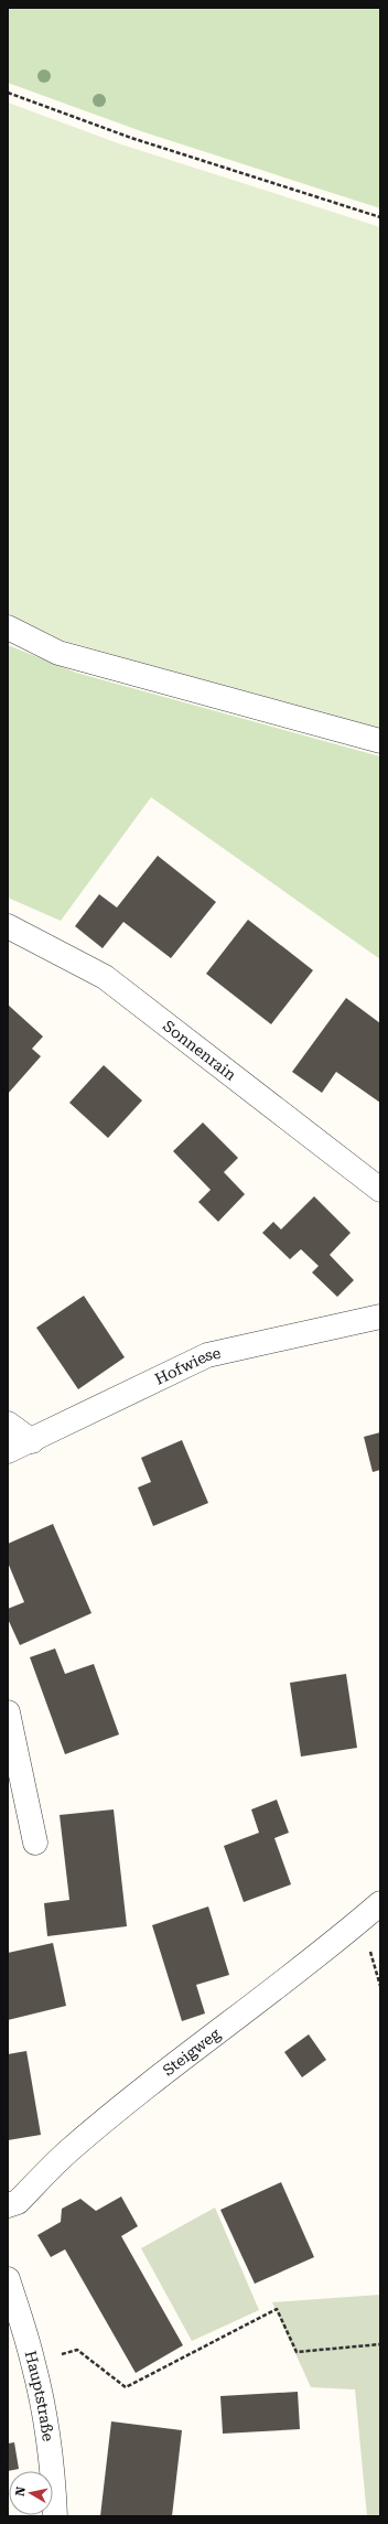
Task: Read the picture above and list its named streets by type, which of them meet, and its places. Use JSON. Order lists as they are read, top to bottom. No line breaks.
{"streets":{"street":["Sonnenrain","Hofwiese","Steigweg","Hauptstraße"]},"north":"left"}
